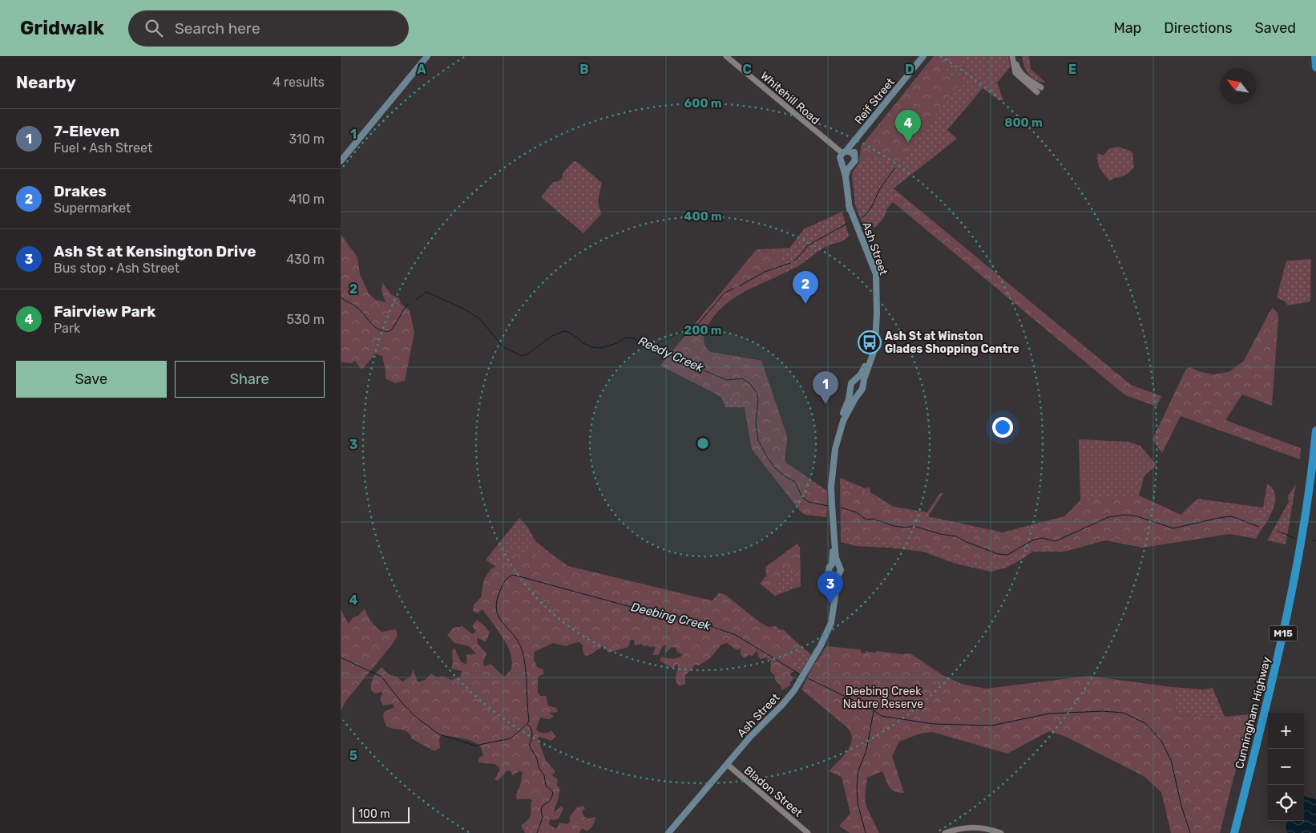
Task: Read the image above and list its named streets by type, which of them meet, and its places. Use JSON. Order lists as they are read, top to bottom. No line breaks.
{"streets":{"highway":["M15","Cunningham Highway"],"main road":["Reif Street","Ash Street"],"street":["Whitehill Road","Bladon Street"]},"crossings":[["Whitehill Road","Reif Street"],["Whitehill Road","Ash Street"],["Reif Street","Ash Street"],["Ash Street","Bladon Street"]],"water":["Reedy Creek","Deebing Creek"],"parks":["Deebing Creek Nature Reserve"],"places":{"bus stop":["Ash St at Winston Glades Shopping Centre"]},"scale_bar":"100 m","north":"top left","page":{"header":"Gridwalk","search":"Search here","nav":["Map","Directions","Saved"],"heading":["Nearby","4 results"],"list":[{"mark":"1","name":"7-Eleven","note":"Fuel · Ash Street","value":"310 m"},{"mark":"2","name":"Drakes","note":"Supermarket","value":"410 m"},{"mark":"3","name":"Ash St at Kensington Drive","note":"Bus stop · Ash Street","value":"430 m"},{"mark":"4","name":"Fairview Park","note":"Park","value":"530 m"}],"pins":["4","2","1","3"],"buttons":["Save","Share"],"map_buttons":["+","−"],"scale":"100 m"},"grid":{"columns":["A","B","C","D","E"],"rows":["1","2","3","4","5"]},"rings":["600 m","800 m","400 m","200 m"]}
